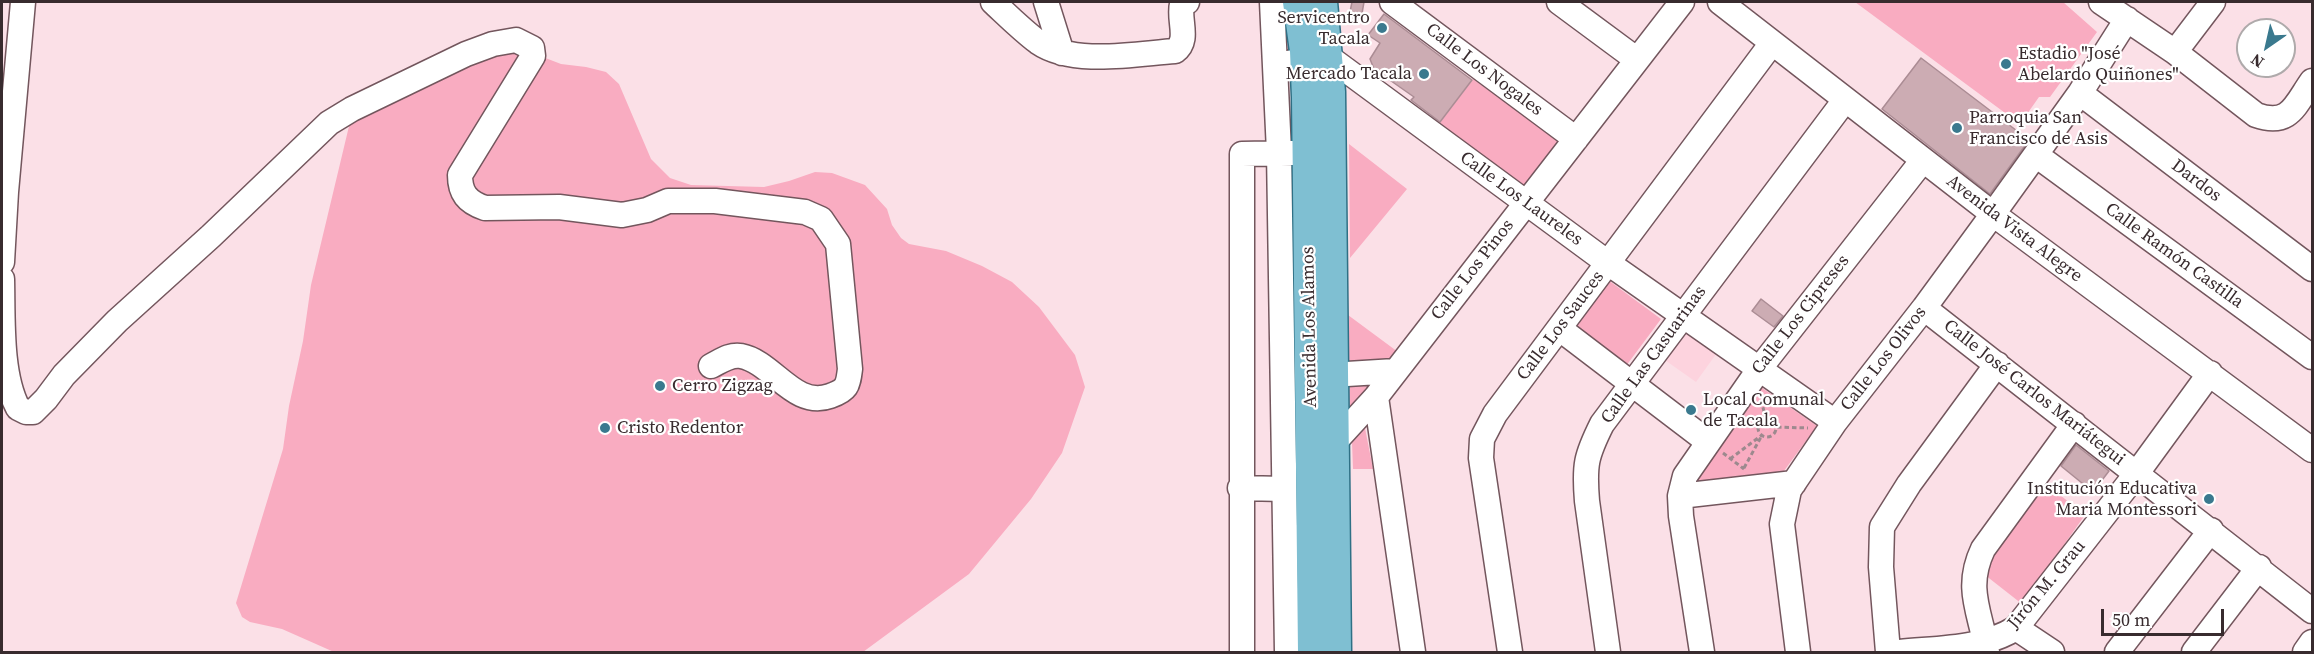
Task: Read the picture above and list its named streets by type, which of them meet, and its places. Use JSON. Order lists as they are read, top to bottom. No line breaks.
{"streets":{"main road":["Avenida Los Alamos"],"street":["Calle Los Nogales","Dardos","Calle Los Laureles","Avenida Vista Alegre","Calle Ramón Castilla","Calle Los Pinos","Calle Los Cipreses","Calle Los Sauces","Calle Las Casuarinas","Calle Los Olivos","Calle José Carlos Mariátegui","Jirón M. Grau"]},"crossings":[["Calle Los Nogales","Calle Los Pinos"],["Dardos","Calle Los Olivos"],["Calle Los Laureles","Calle Los Pinos"],["Calle Los Laureles","Calle Los Cipreses"],["Calle Los Laureles","Calle Los Sauces"],["Calle Los Laureles","Avenida Los Alamos"],["Calle Los Laureles","Calle Las Casuarinas"],["Calle Los Laureles","Calle Los Olivos"],["Avenida Vista Alegre","Calle Los Cipreses"],["Avenida Vista Alegre","Calle Los Sauces"],["Avenida Vista Alegre","Calle Las Casuarinas"],["Avenida Vista Alegre","Calle Los Olivos"],["Avenida Vista Alegre","Jirón M. Grau"],["Calle Ramón Castilla","Calle Los Olivos"],["Calle Los Pinos","Avenida Los Alamos"],["Calle Los Olivos","Calle José Carlos Mariátegui"],["Calle José Carlos Mariátegui","Jirón M. Grau"]],"places":["Servicentro Tacala","Estadio \"José Abelardo Quiñones\"","Mercado Tacala","Parroquia San Francisco de Asis","Cerro Zigzag","Local Comunal de Tacala","Cristo Redentor","Institución Educativa Maria Montessori"],"scale_bar":"50 m","north":"bottom left"}
